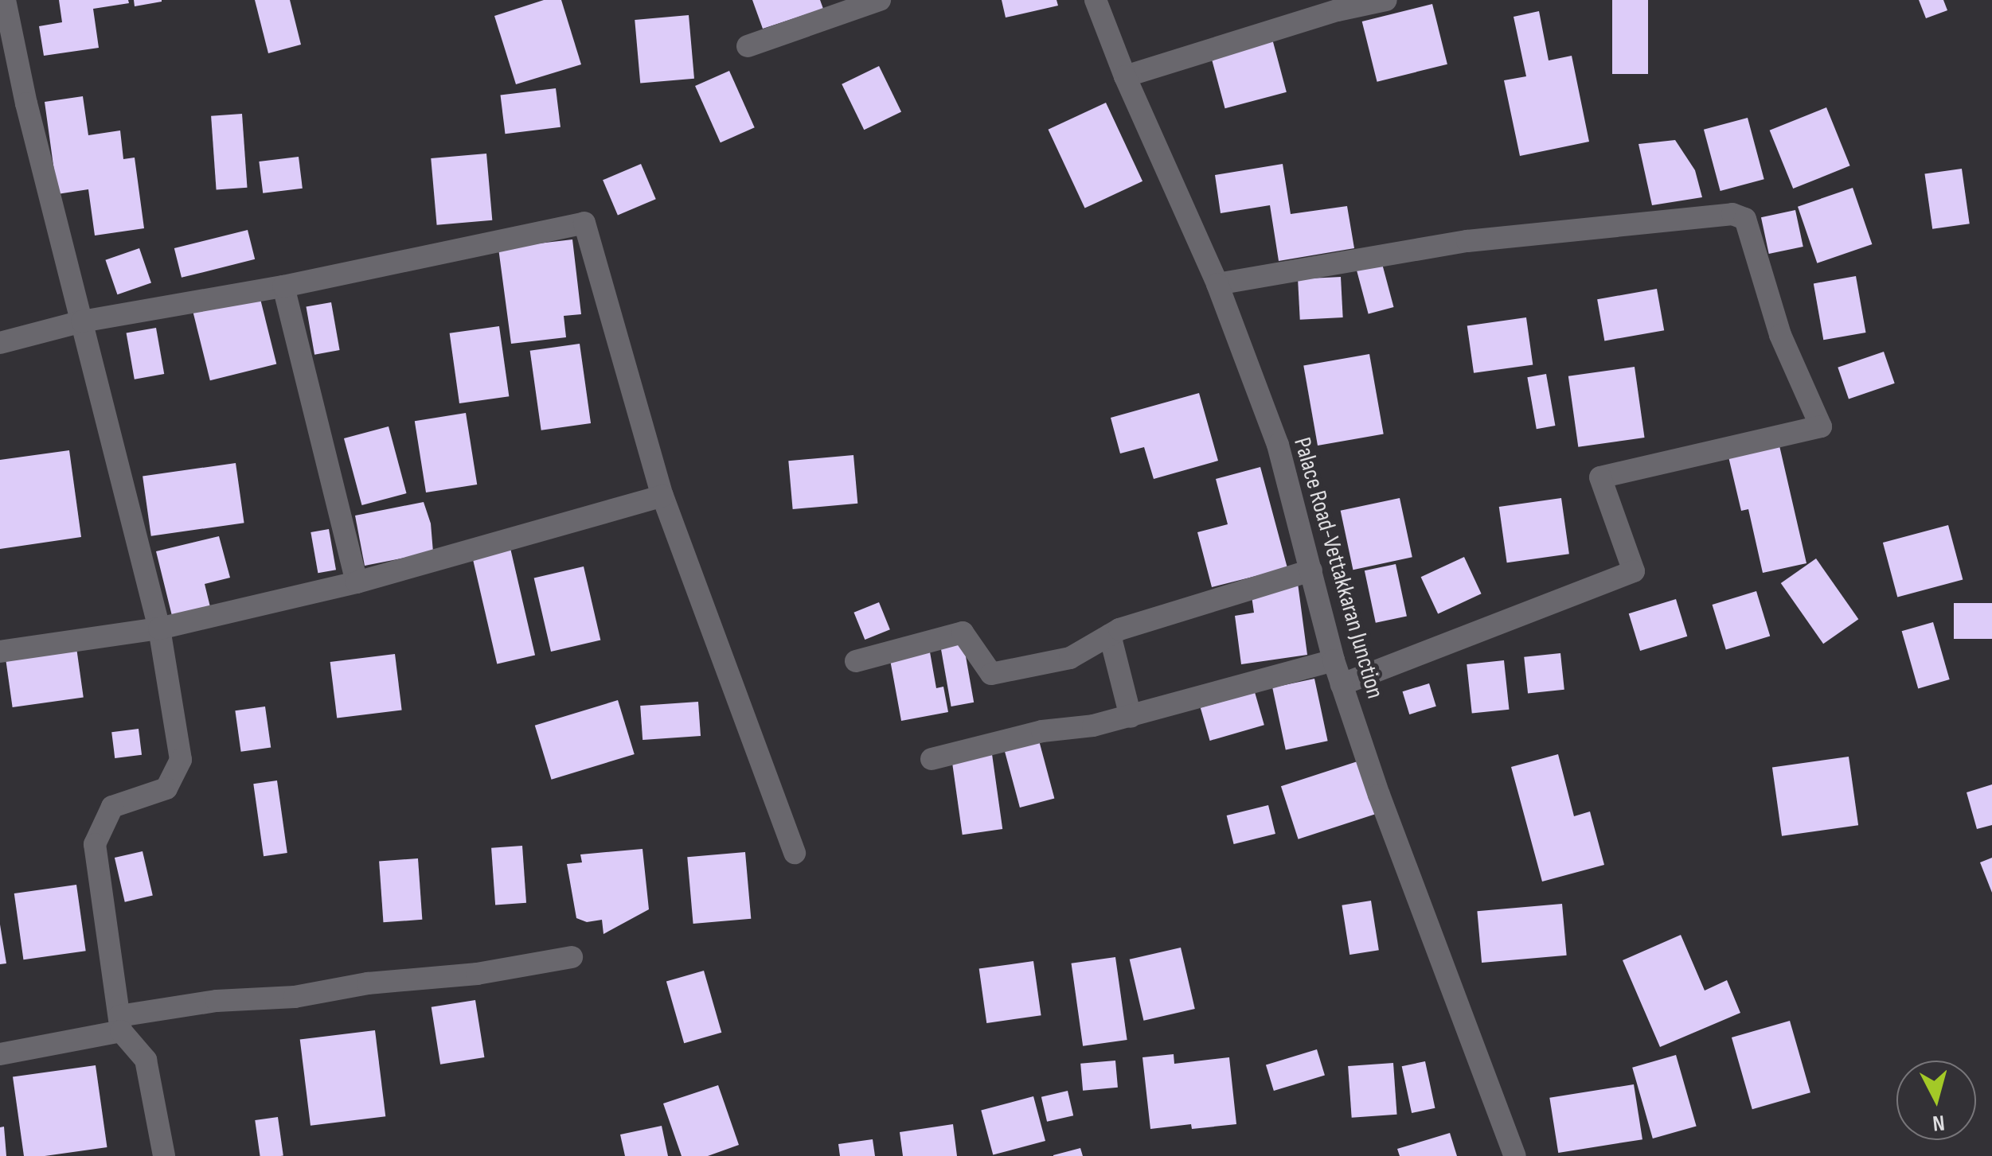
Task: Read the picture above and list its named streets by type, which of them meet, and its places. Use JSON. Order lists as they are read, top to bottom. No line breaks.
{"streets":{"street":["Palace Road-Vettakkaran Junction"]},"north":"bottom"}
